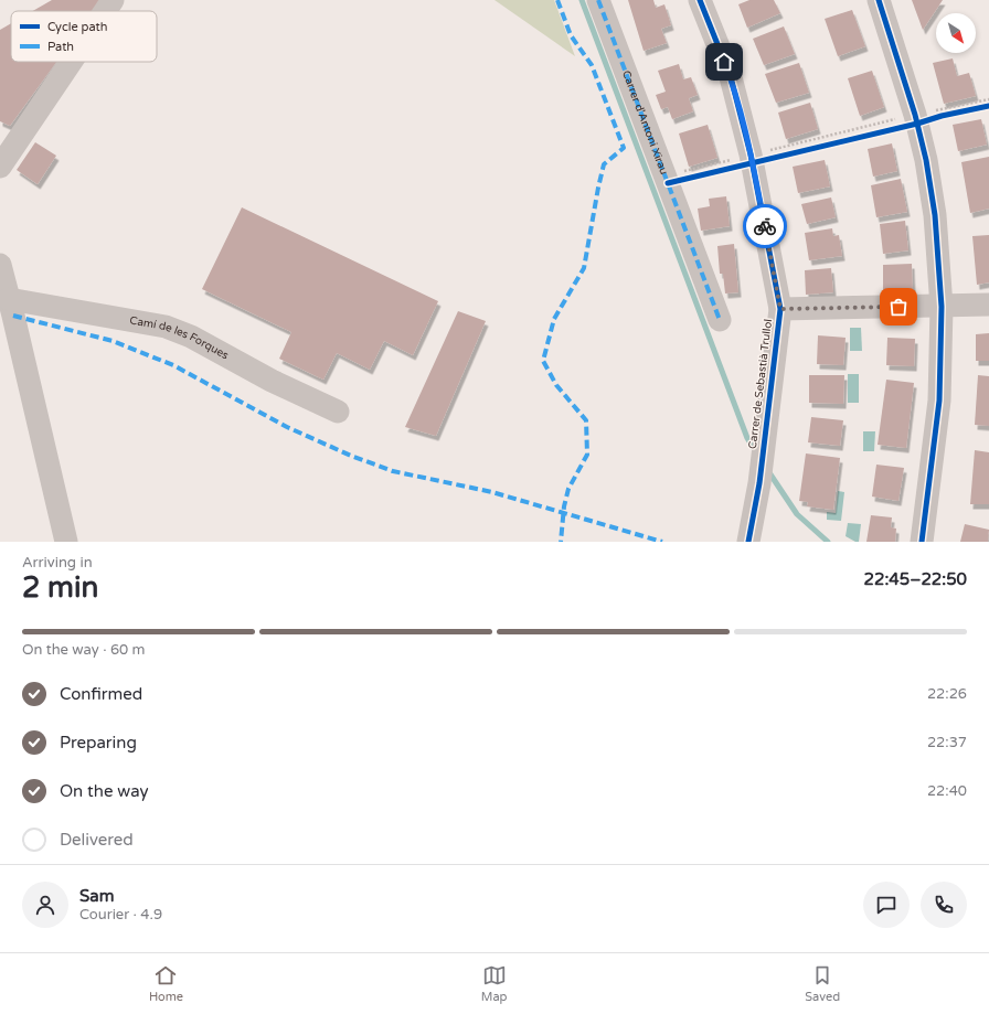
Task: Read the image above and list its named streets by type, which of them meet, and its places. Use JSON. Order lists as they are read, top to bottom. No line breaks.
{"streets":{"street":["Carrer d'Antoni Xirau","Camí de les Forques","Carrer de Sebastià Trullol"]},"legend":["Cycle path","Path"],"north":"bottom right","page":{"heading":["2 min","Arriving in","22:45–22:50"],"panel":["Sam","Courier · 4.9"],"bar":"On the way · 60 m","list":[["Confirmed","22:26"],["Preparing","22:37"],["On the way","22:40"],"Delivered"],"tabs":["Home","Map","Saved"]}}
